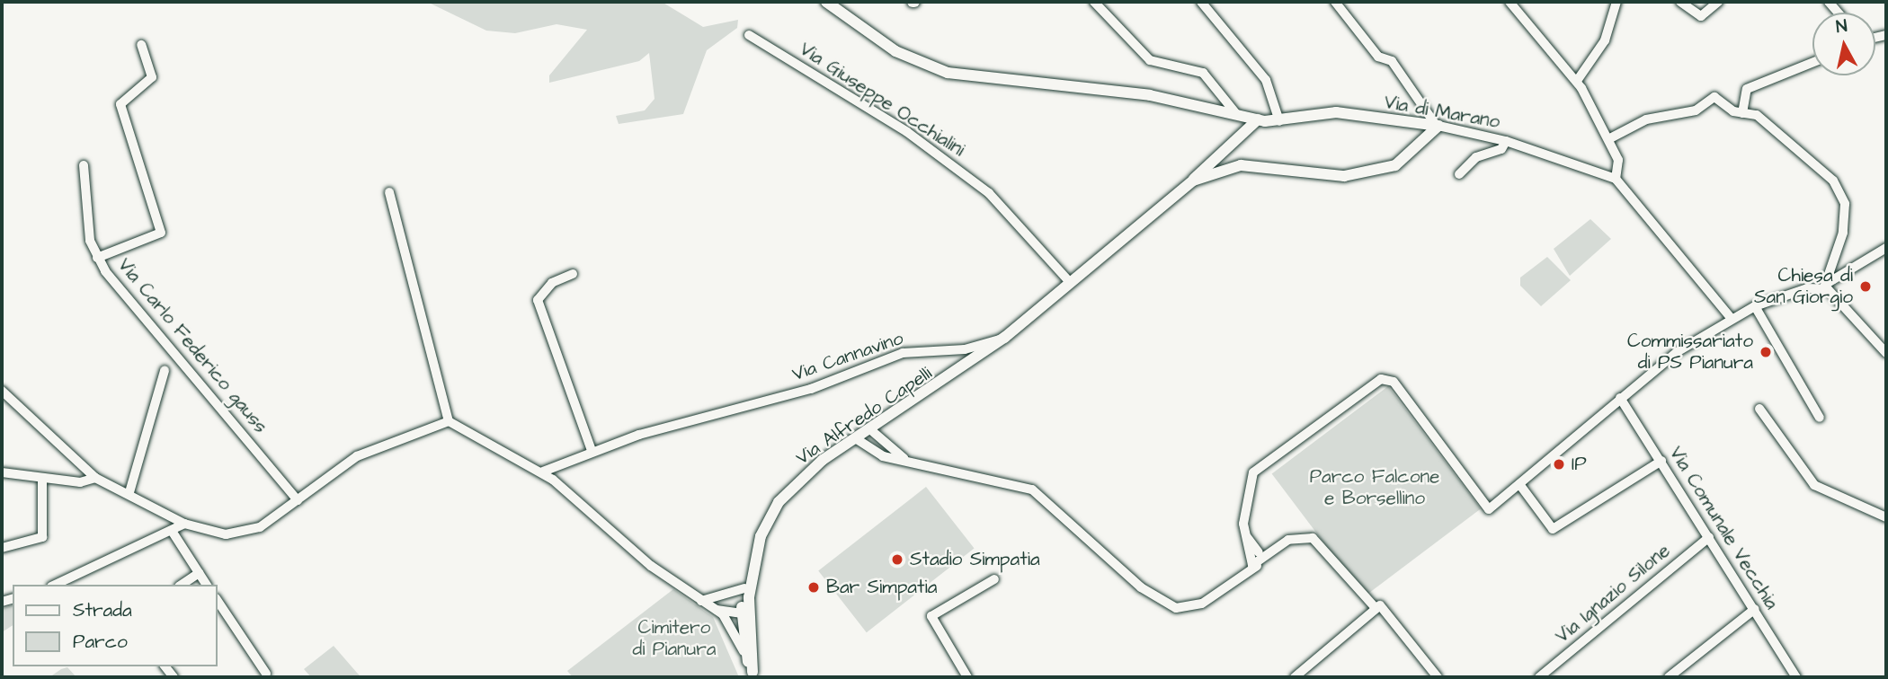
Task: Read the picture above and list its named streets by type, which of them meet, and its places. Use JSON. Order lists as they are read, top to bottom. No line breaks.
{"streets":{"street":["Via Giuseppe Occhialini","Via di Marano","Via Carlo Federico gauss","Via Cannavino","Via Alfredo Capelli","Via Comunale Vecchia","Via Ignazio Silone"]},"crossings":[["Via Giuseppe Occhialini","Via Cannavino"],["Via di Marano","Via Cannavino"],["Via Cannavino","Via Alfredo Capelli"],["Via Comunale Vecchia","Via Ignazio Silone"]],"parks":["Parco Falcone e Borsellino","Cimitero di Pianura"],"places":["Chiesa di San Giorgio","Commissariato di PS Pianura","IP","Stadio Simpatia","Bar Simpatia"],"legend":["Strada","Parco"],"north":"top"}
